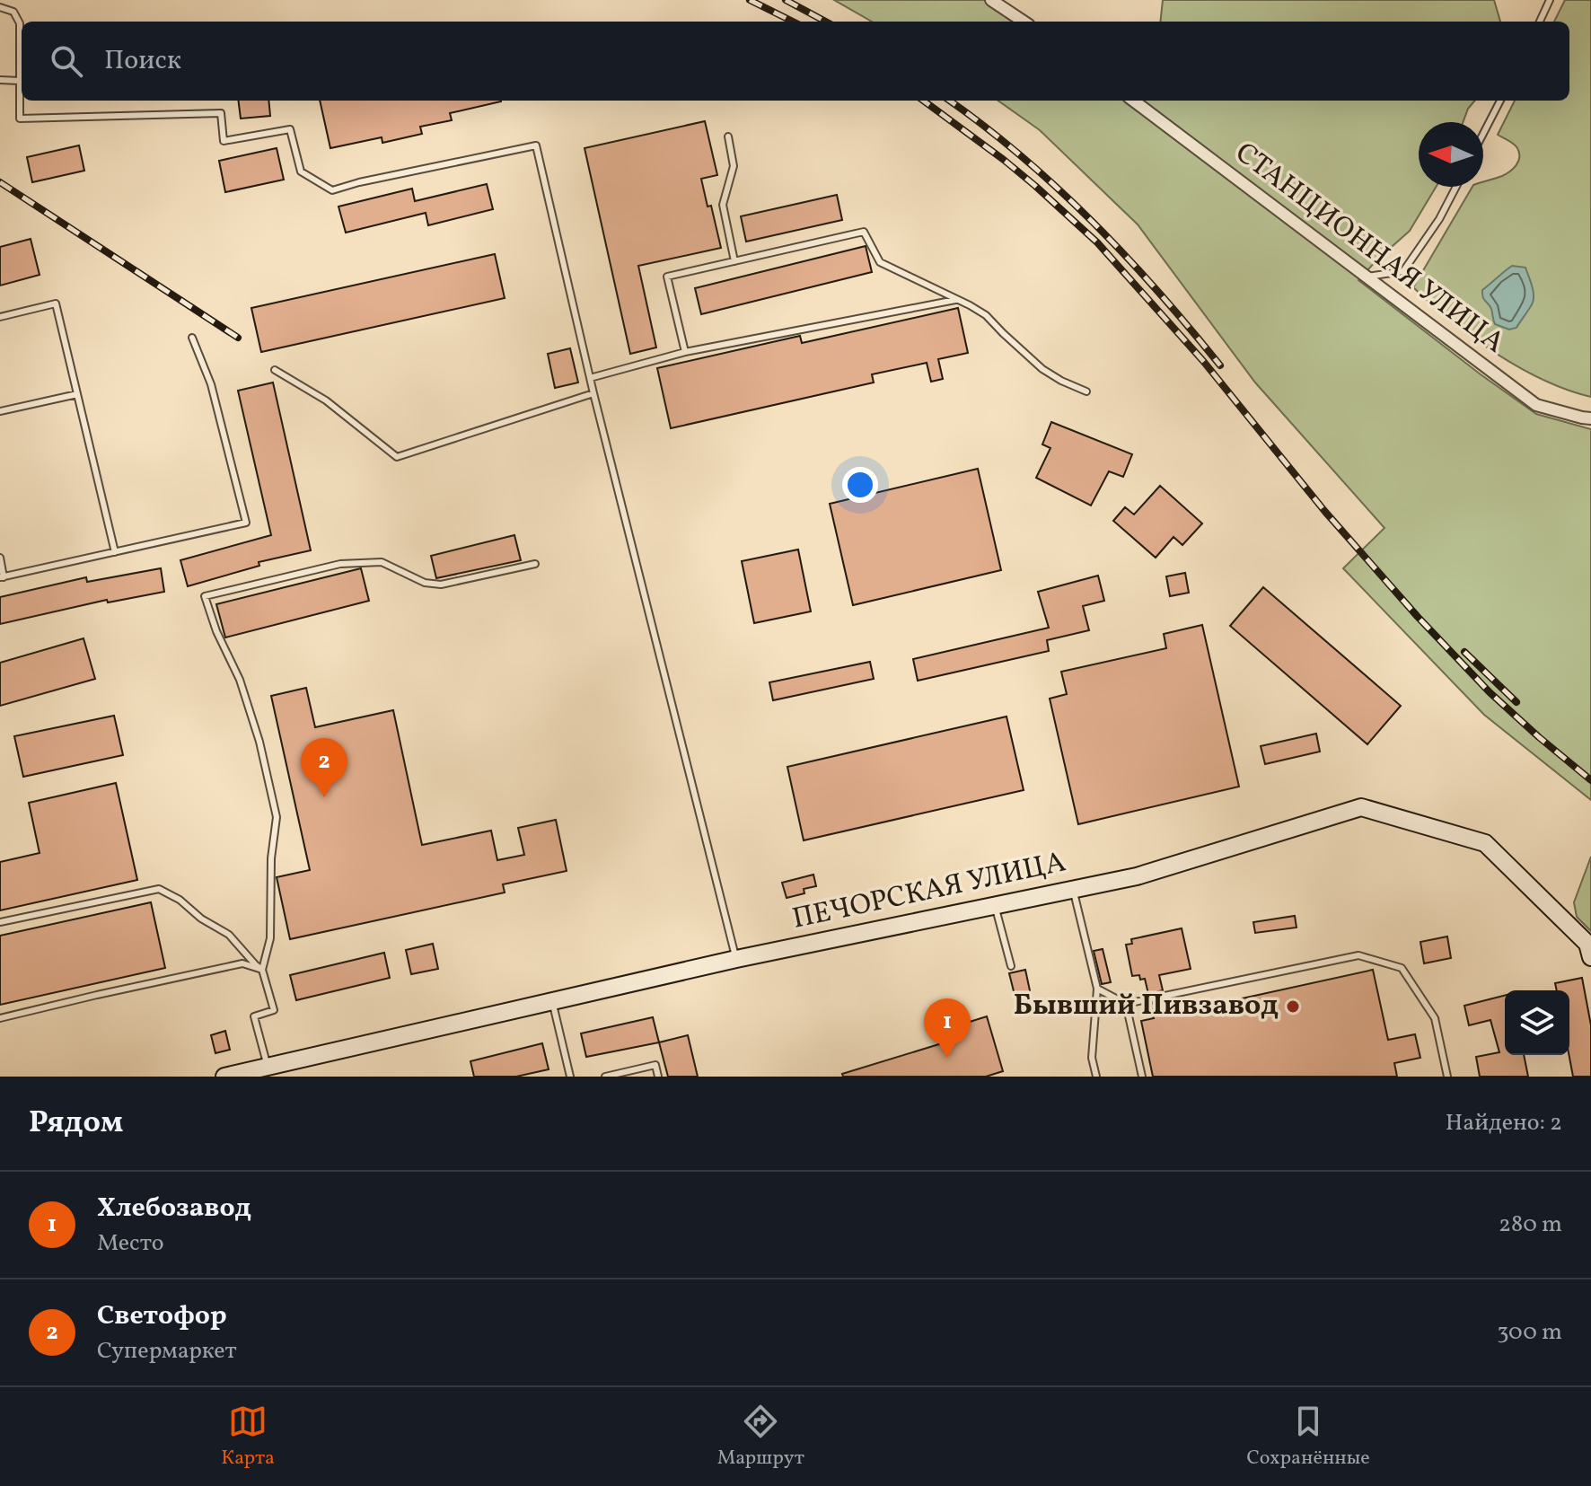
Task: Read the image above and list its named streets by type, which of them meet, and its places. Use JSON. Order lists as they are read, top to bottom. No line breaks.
{"streets":{"street":["СТАНЦИОННАЯ УЛИЦА","ПЕЧОРСКАЯ УЛИЦА"]},"places":["Бывший Пивзавод"],"north":"left","page":{"search":"Поиск","pins":["2","1"],"heading":["Рядом","Найдено: 2"],"list":[{"mark":"1","name":"Хлебозавод","note":"Место","value":"280 m"},{"mark":"2","name":"Светофор","note":"Супермаркет","value":"300 m"}],"nav":["Карта","Маршрут","Сохранённые"]}}
